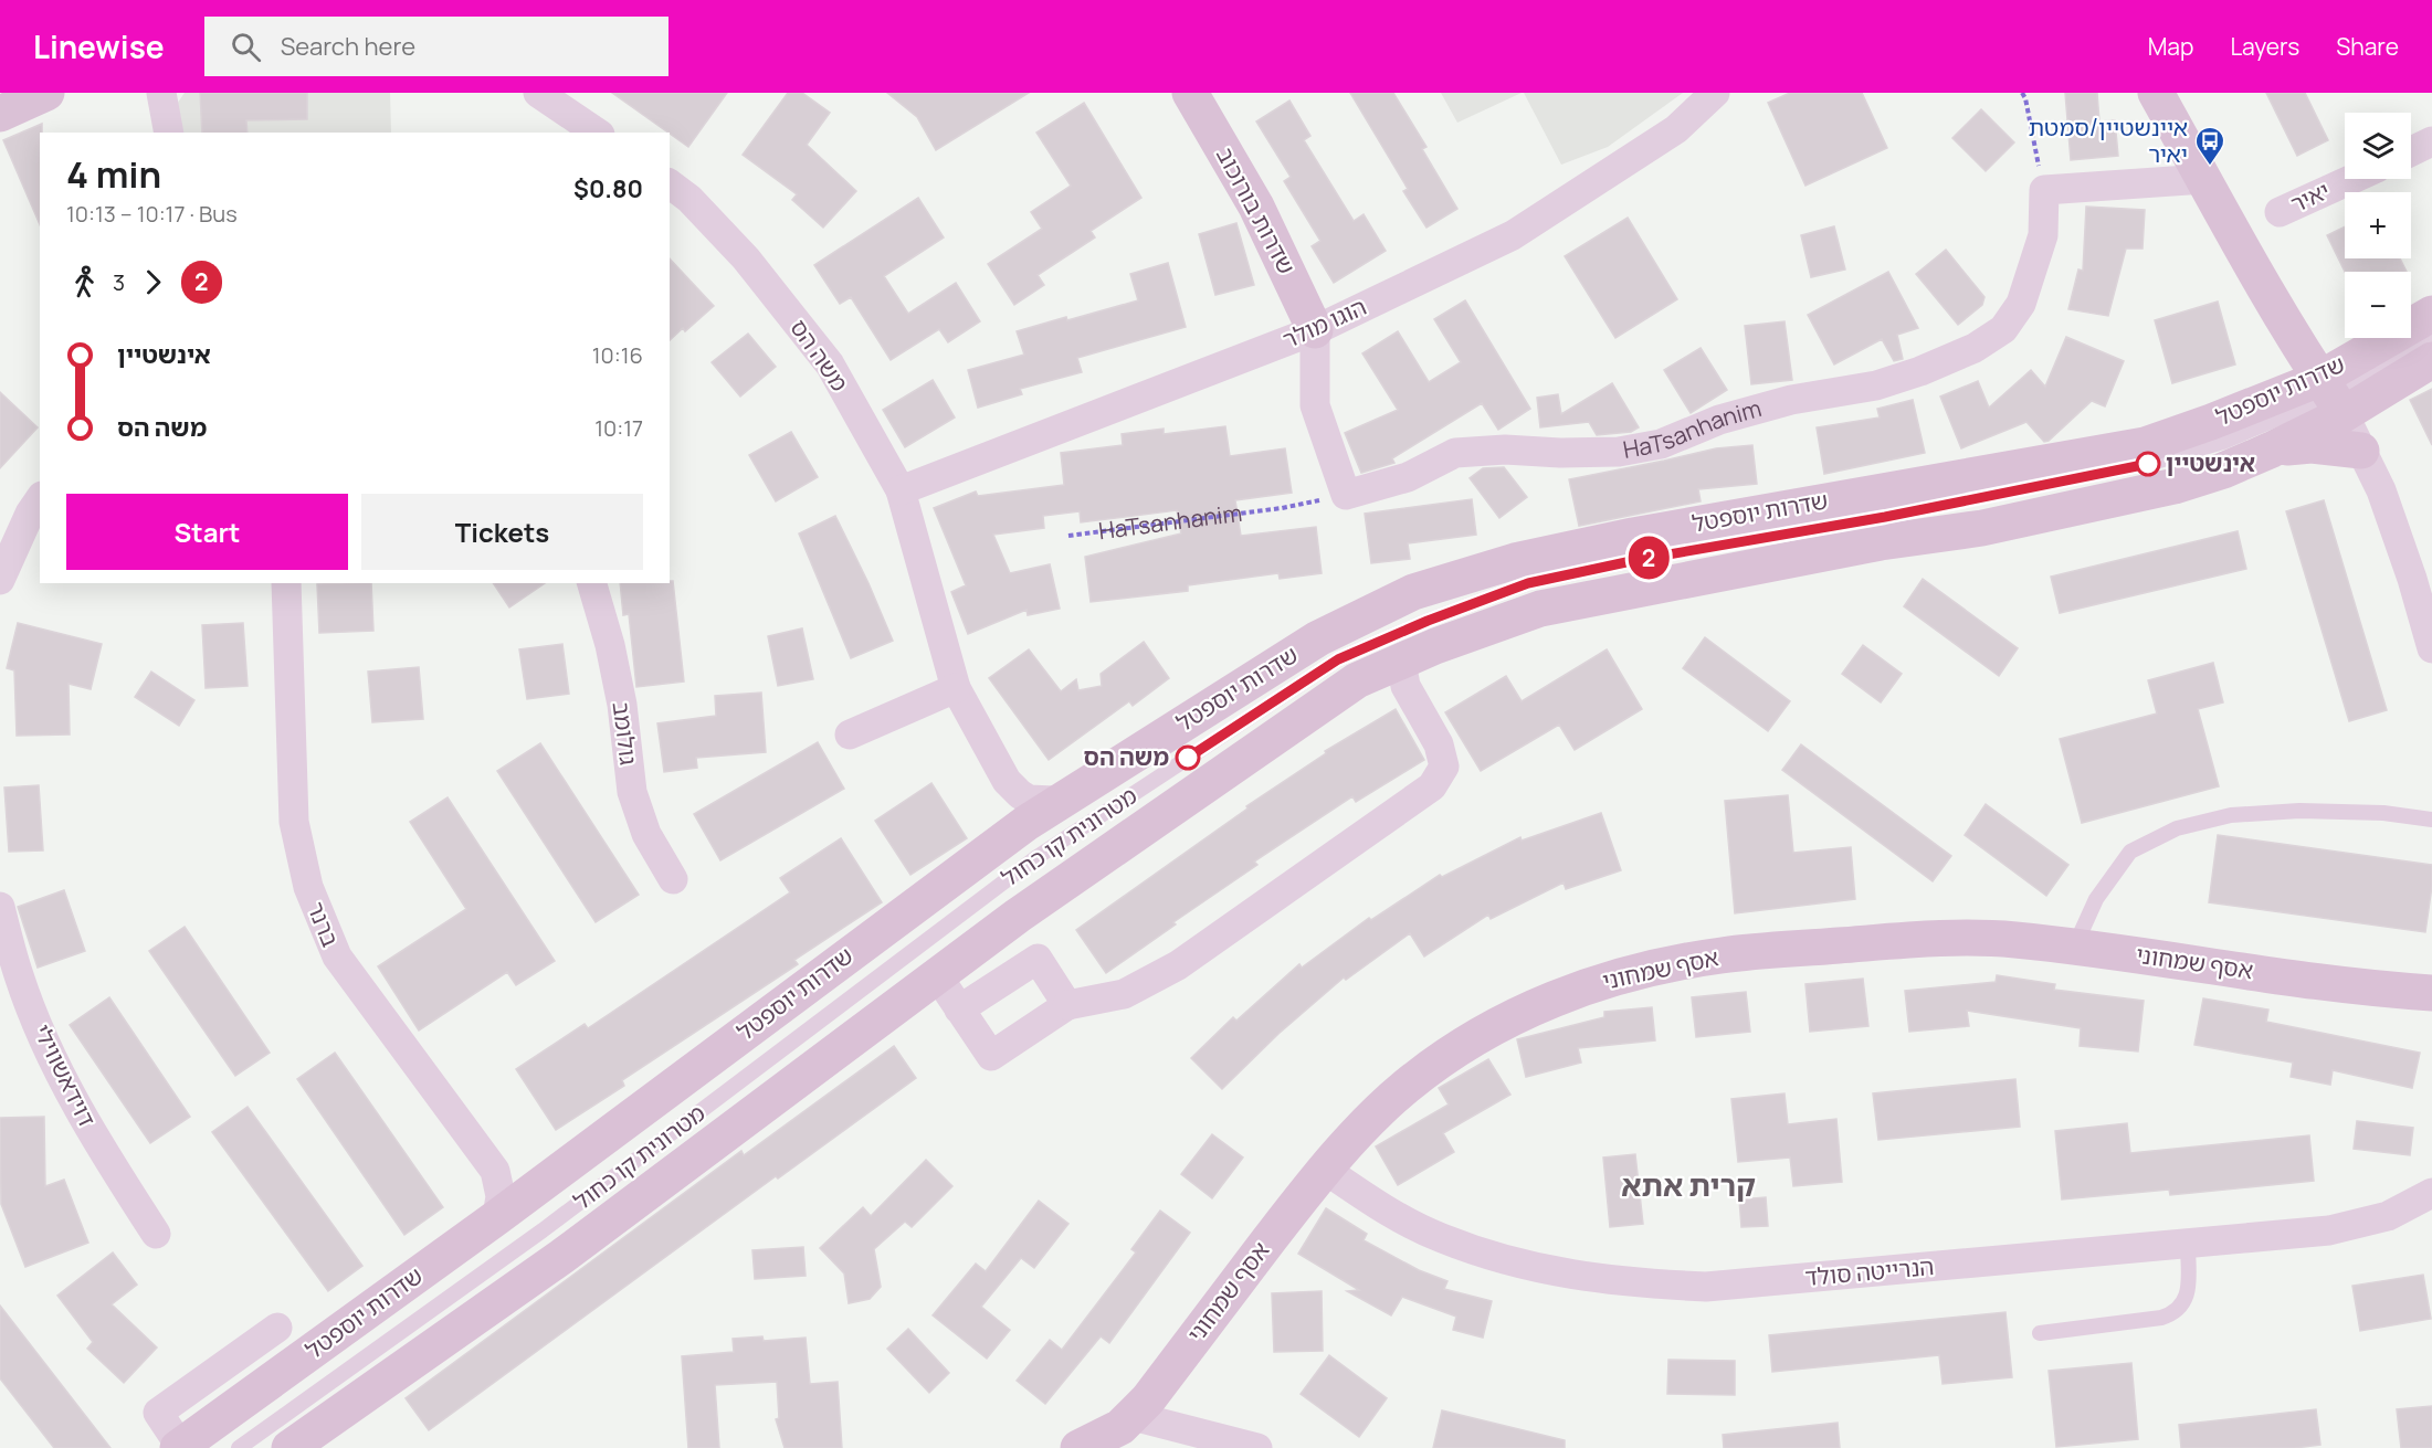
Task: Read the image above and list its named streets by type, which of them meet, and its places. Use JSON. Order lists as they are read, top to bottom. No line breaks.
{"streets":{"street":["יאיר","שדרות בורוכוב","הוגו מולר","משה הס","שדרות יוספטל","HaTsanhanim","גולומב","ברנר","אסף שמחוני","דוידאשווילי","הנרייטה סולד"],"lane":["מטרונית קו כחול"]},"crossings":[["שדרות בורוכוב","הוגו מולר"],["הוגו מולר","משה הס"],["משה הס","שדרות יוספטל"],["שדרות יוספטל","מטרונית קו כחול"],["שדרות יוספטל","ברנר"],["אסף שמחוני","הנרייטה סולד"]],"districts":["קרית אתא"],"places":{"bus stop":["איינשטיין/סמטת יאיר"],"other":["אינשטיין","משה הס"]},"lines":["bus line 2"],"page":{"header":"Linewise","search":"Search here","nav":["Map","Layers","Share"],"on_map":"2","map_buttons":["+","−"],"heading":["4 min","10:13 – 10:17 · Bus","$0.80"],"legs":["3","2"],"list":[{"name":"אינשטיין","value":"10:16"},{"name":"משה הס","value":"10:17"}],"buttons":["Start","Tickets"]}}
